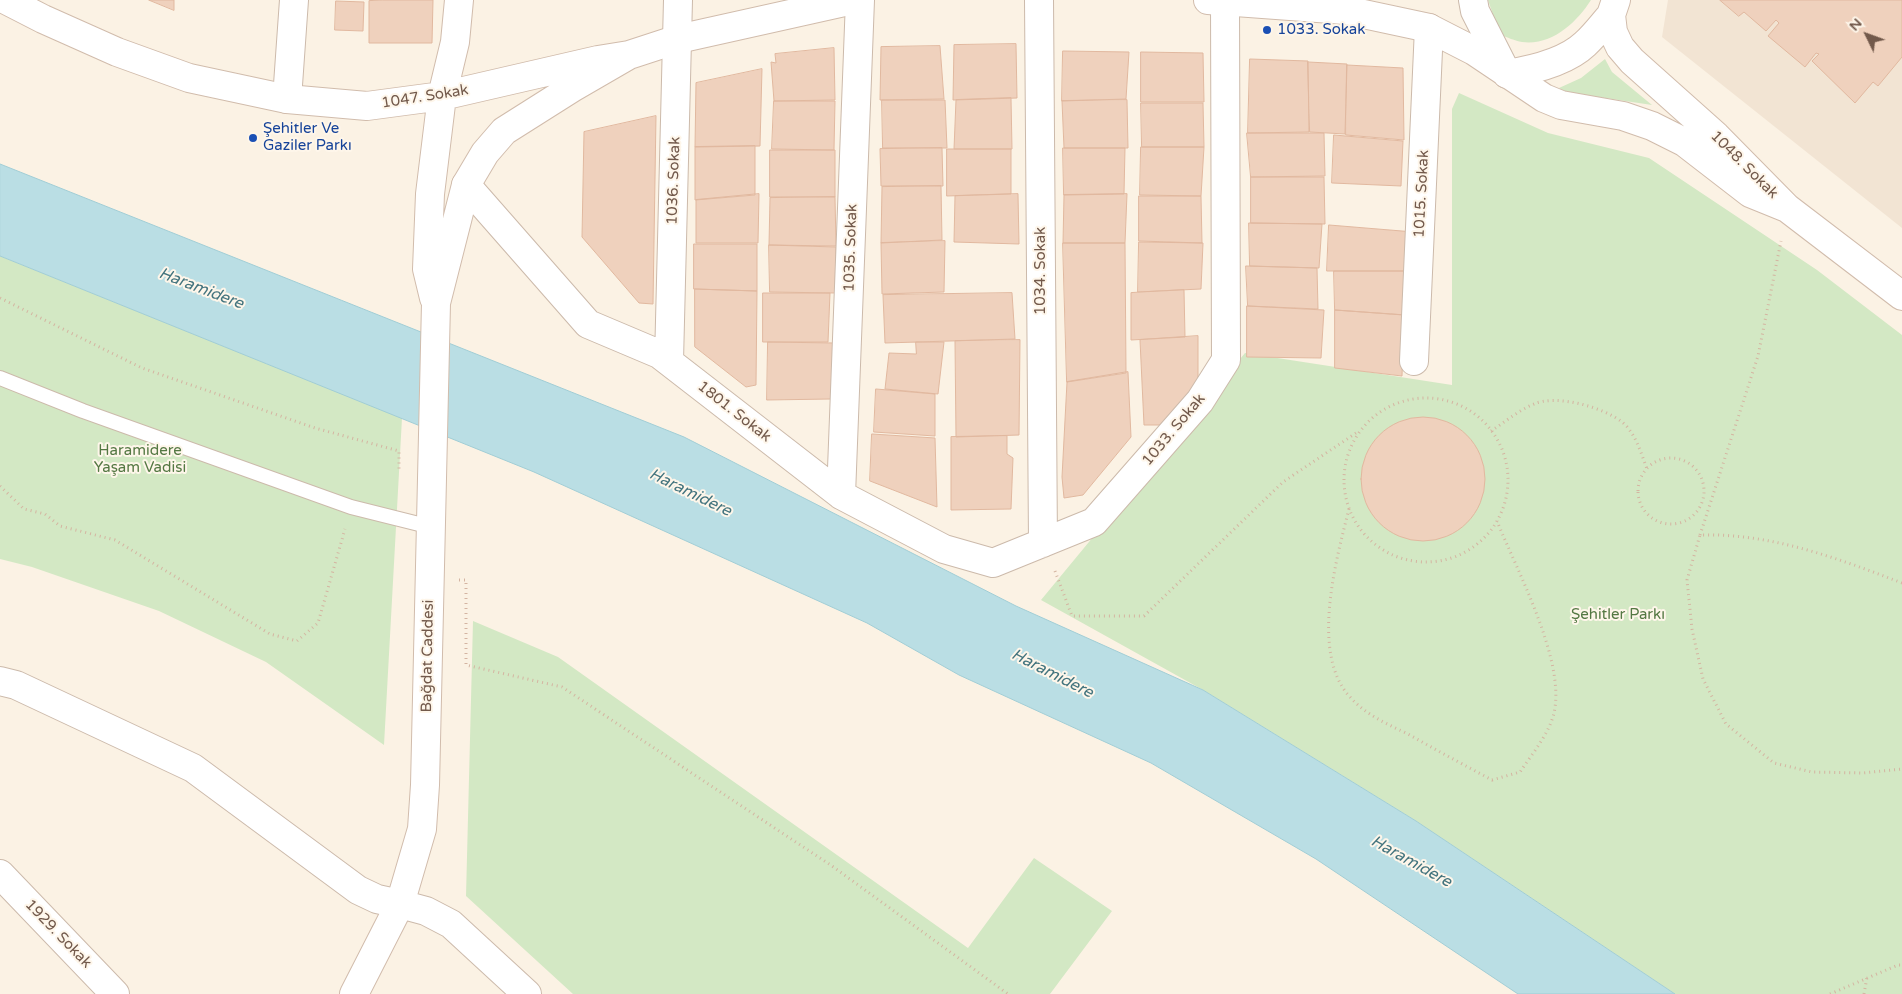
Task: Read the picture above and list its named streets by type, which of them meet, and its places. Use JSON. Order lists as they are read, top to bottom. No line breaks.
{"streets":{"street":["1047. Sokak","1048. Sokak","1036. Sokak","1015. Sokak","1035. Sokak","1034. Sokak","1801. Sokak","1033. Sokak","Bağdat Caddesi","1929. Sokak"]},"crossings":[["1047. Sokak","1036. Sokak"],["1036. Sokak","1801. Sokak"],["1035. Sokak","1801. Sokak"],["1034. Sokak","1801. Sokak"],["1034. Sokak","1033. Sokak"],["1801. Sokak","1033. Sokak"]],"water":["Haramidere"],"parks":["Haramidere Yaşam Vadisi","Şehitler Parkı"],"places":["1033. Sokak","Şehitler Ve Gaziler Parkı"],"north":"top left"}
